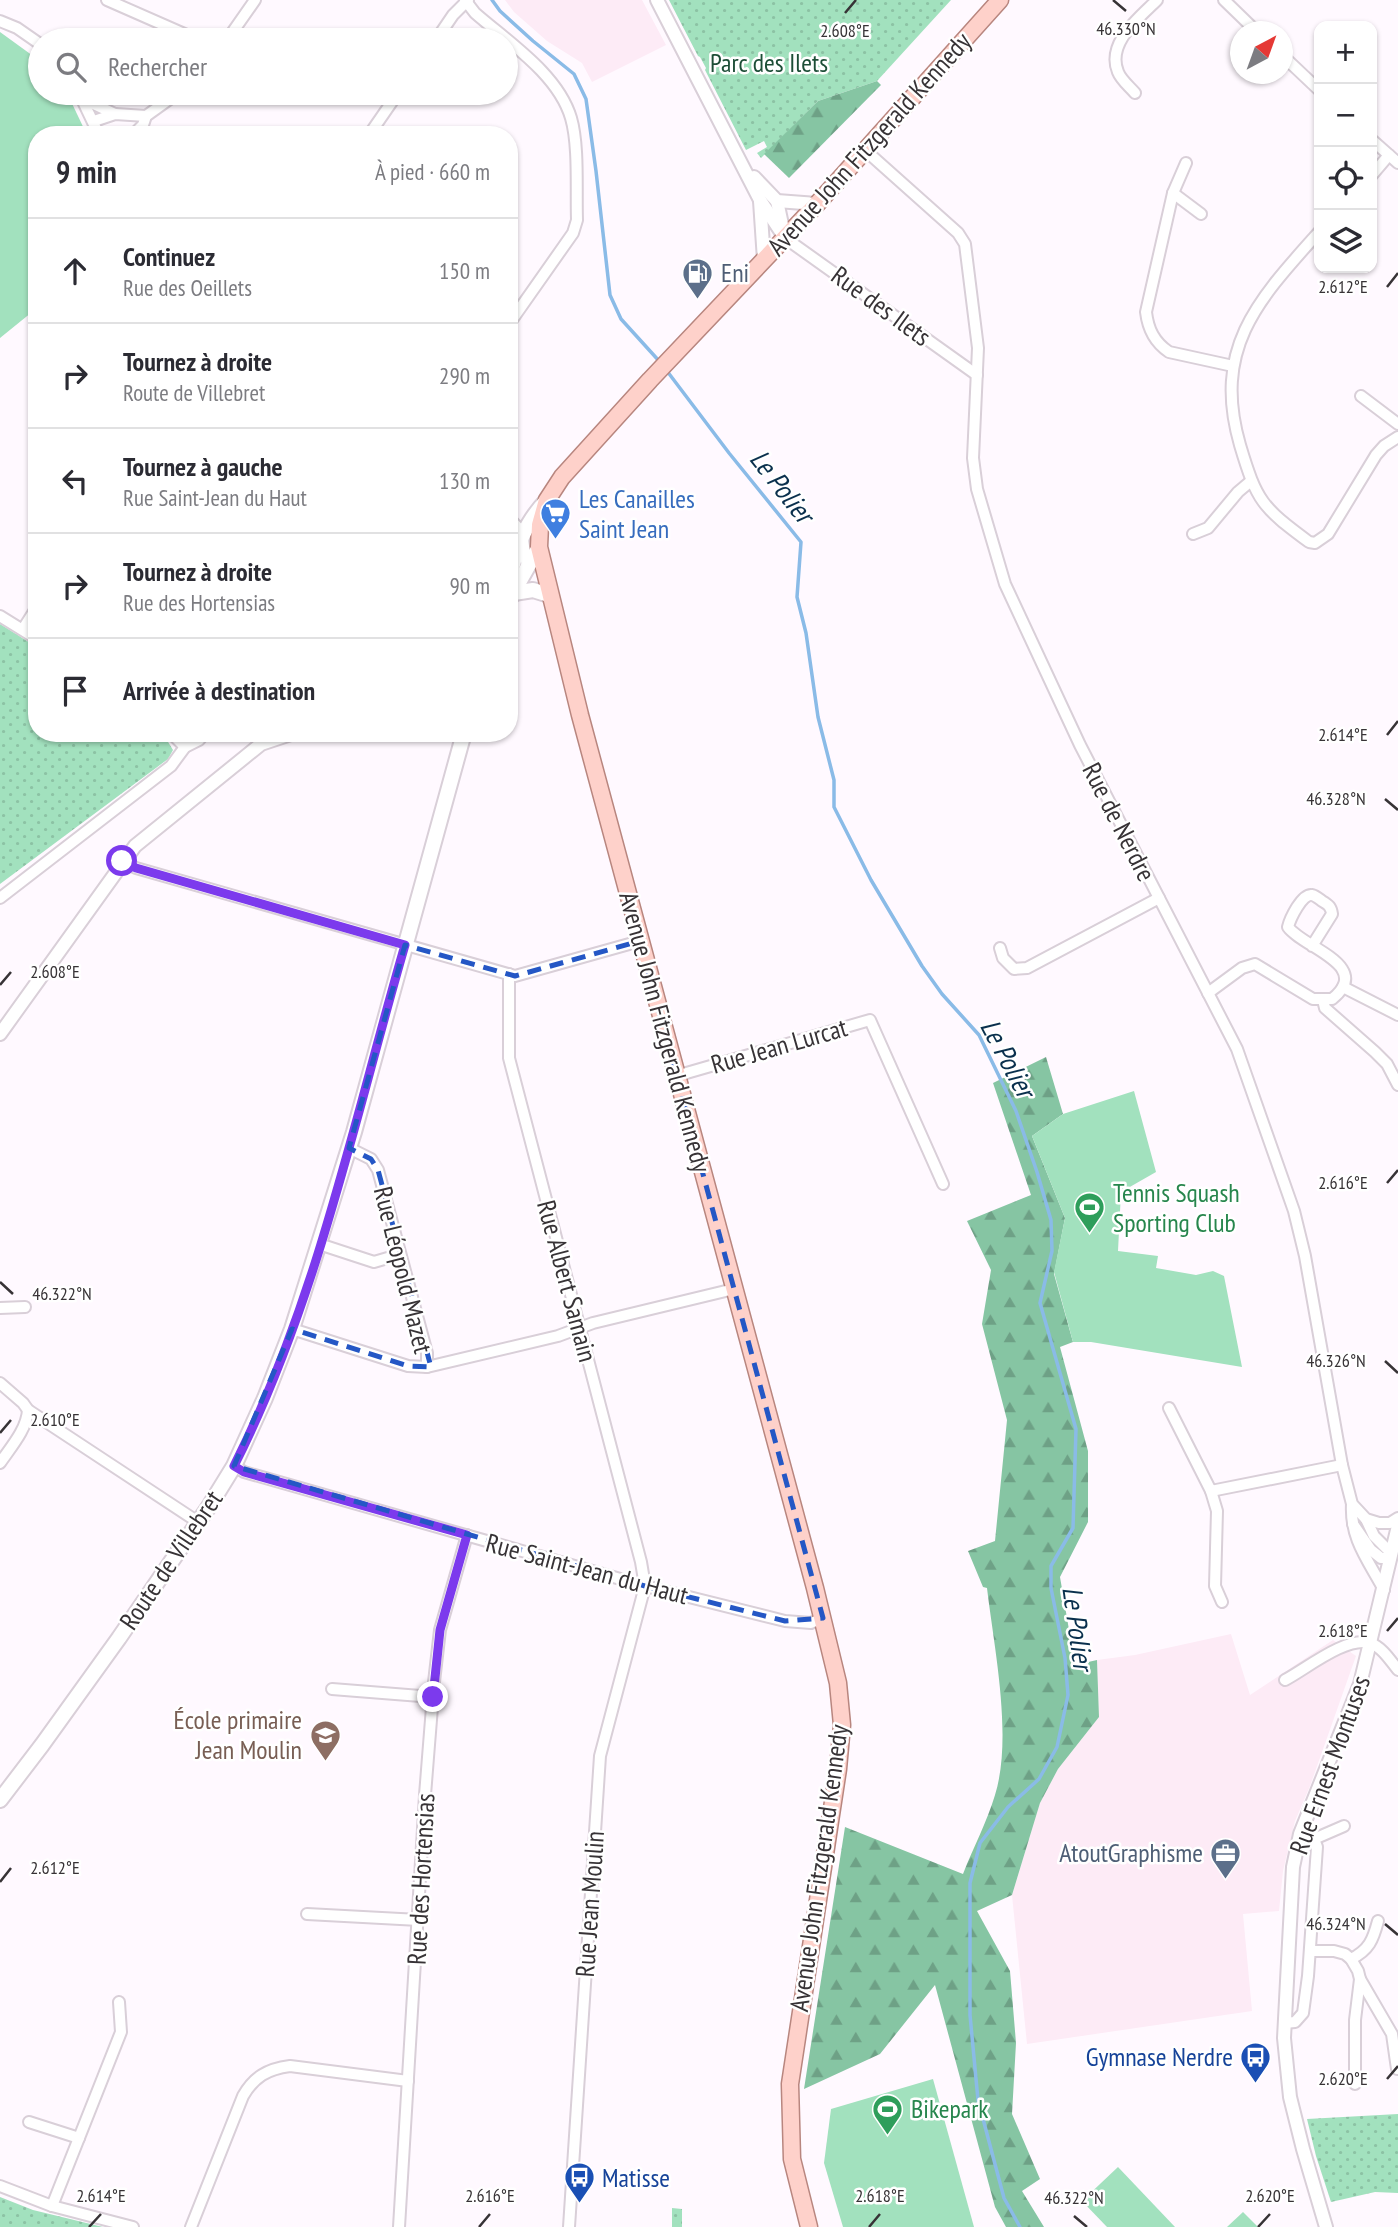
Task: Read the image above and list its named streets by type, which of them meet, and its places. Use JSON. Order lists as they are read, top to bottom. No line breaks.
{"streets":{"main road":["Avenue John Fitzgerald Kennedy","Route de Villebret"],"street":["Rue des Ilets","Rue de Nerdre","Rue Jean Lurcat","Rue Léopold Mazet","Rue Albert Samain","Rue Saint-Jean du Haut","Rue Ernest Montuses","Rue des Hortensias","Rue Jean Moulin"]},"crossings":[["Avenue John Fitzgerald Kennedy","Rue des Ilets"],["Avenue John Fitzgerald Kennedy","Rue de Nerdre"],["Avenue John Fitzgerald Kennedy","Rue Jean Lurcat"],["Avenue John Fitzgerald Kennedy","Rue Saint-Jean du Haut"],["Rue des Ilets","Rue de Nerdre"],["Rue de Nerdre","Rue Ernest Montuses"],["Rue Léopold Mazet","Route de Villebret"],["Rue Albert Samain","Rue Saint-Jean du Haut"],["Rue Albert Samain","Rue Jean Moulin"],["Route de Villebret","Rue Saint-Jean du Haut"],["Rue Saint-Jean du Haut","Rue des Hortensias"],["Rue Saint-Jean du Haut","Rue Jean Moulin"]],"water":["Le Polier"],"parks":["Parc des Ilets"],"places":{"fuel station":["Eni"],"supermarket":["Les Canailles Saint Jean"],"sports":["Tennis Squash Sporting Club","Bikepark"],"school or university":["École primaire Jean Moulin"],"office":["AtoutGraphisme"],"bus stop":["Gymnase Nerdre","Matisse"]},"north":"top right","page":{"map_buttons":["+","−"],"search":"Rechercher","heading":["9 min","À pied · 660 m"],"list":[["Continuez","Rue des Oeillets","150 m"],["Tournez à droite","Route de Villebret","290 m"],["Tournez à gauche","Rue Saint-Jean du Haut","130 m"],["Tournez à droite","Rue des Hortensias","90 m"],"Arrivée à destination"]},"coordinates":["46.330°N","2.608°E","2.612°E","2.614°E","46.328°N","2.616°E","46.322°N","46.326°N","2.610°E","2.618°E","46.324°N","2.620°E"]}
